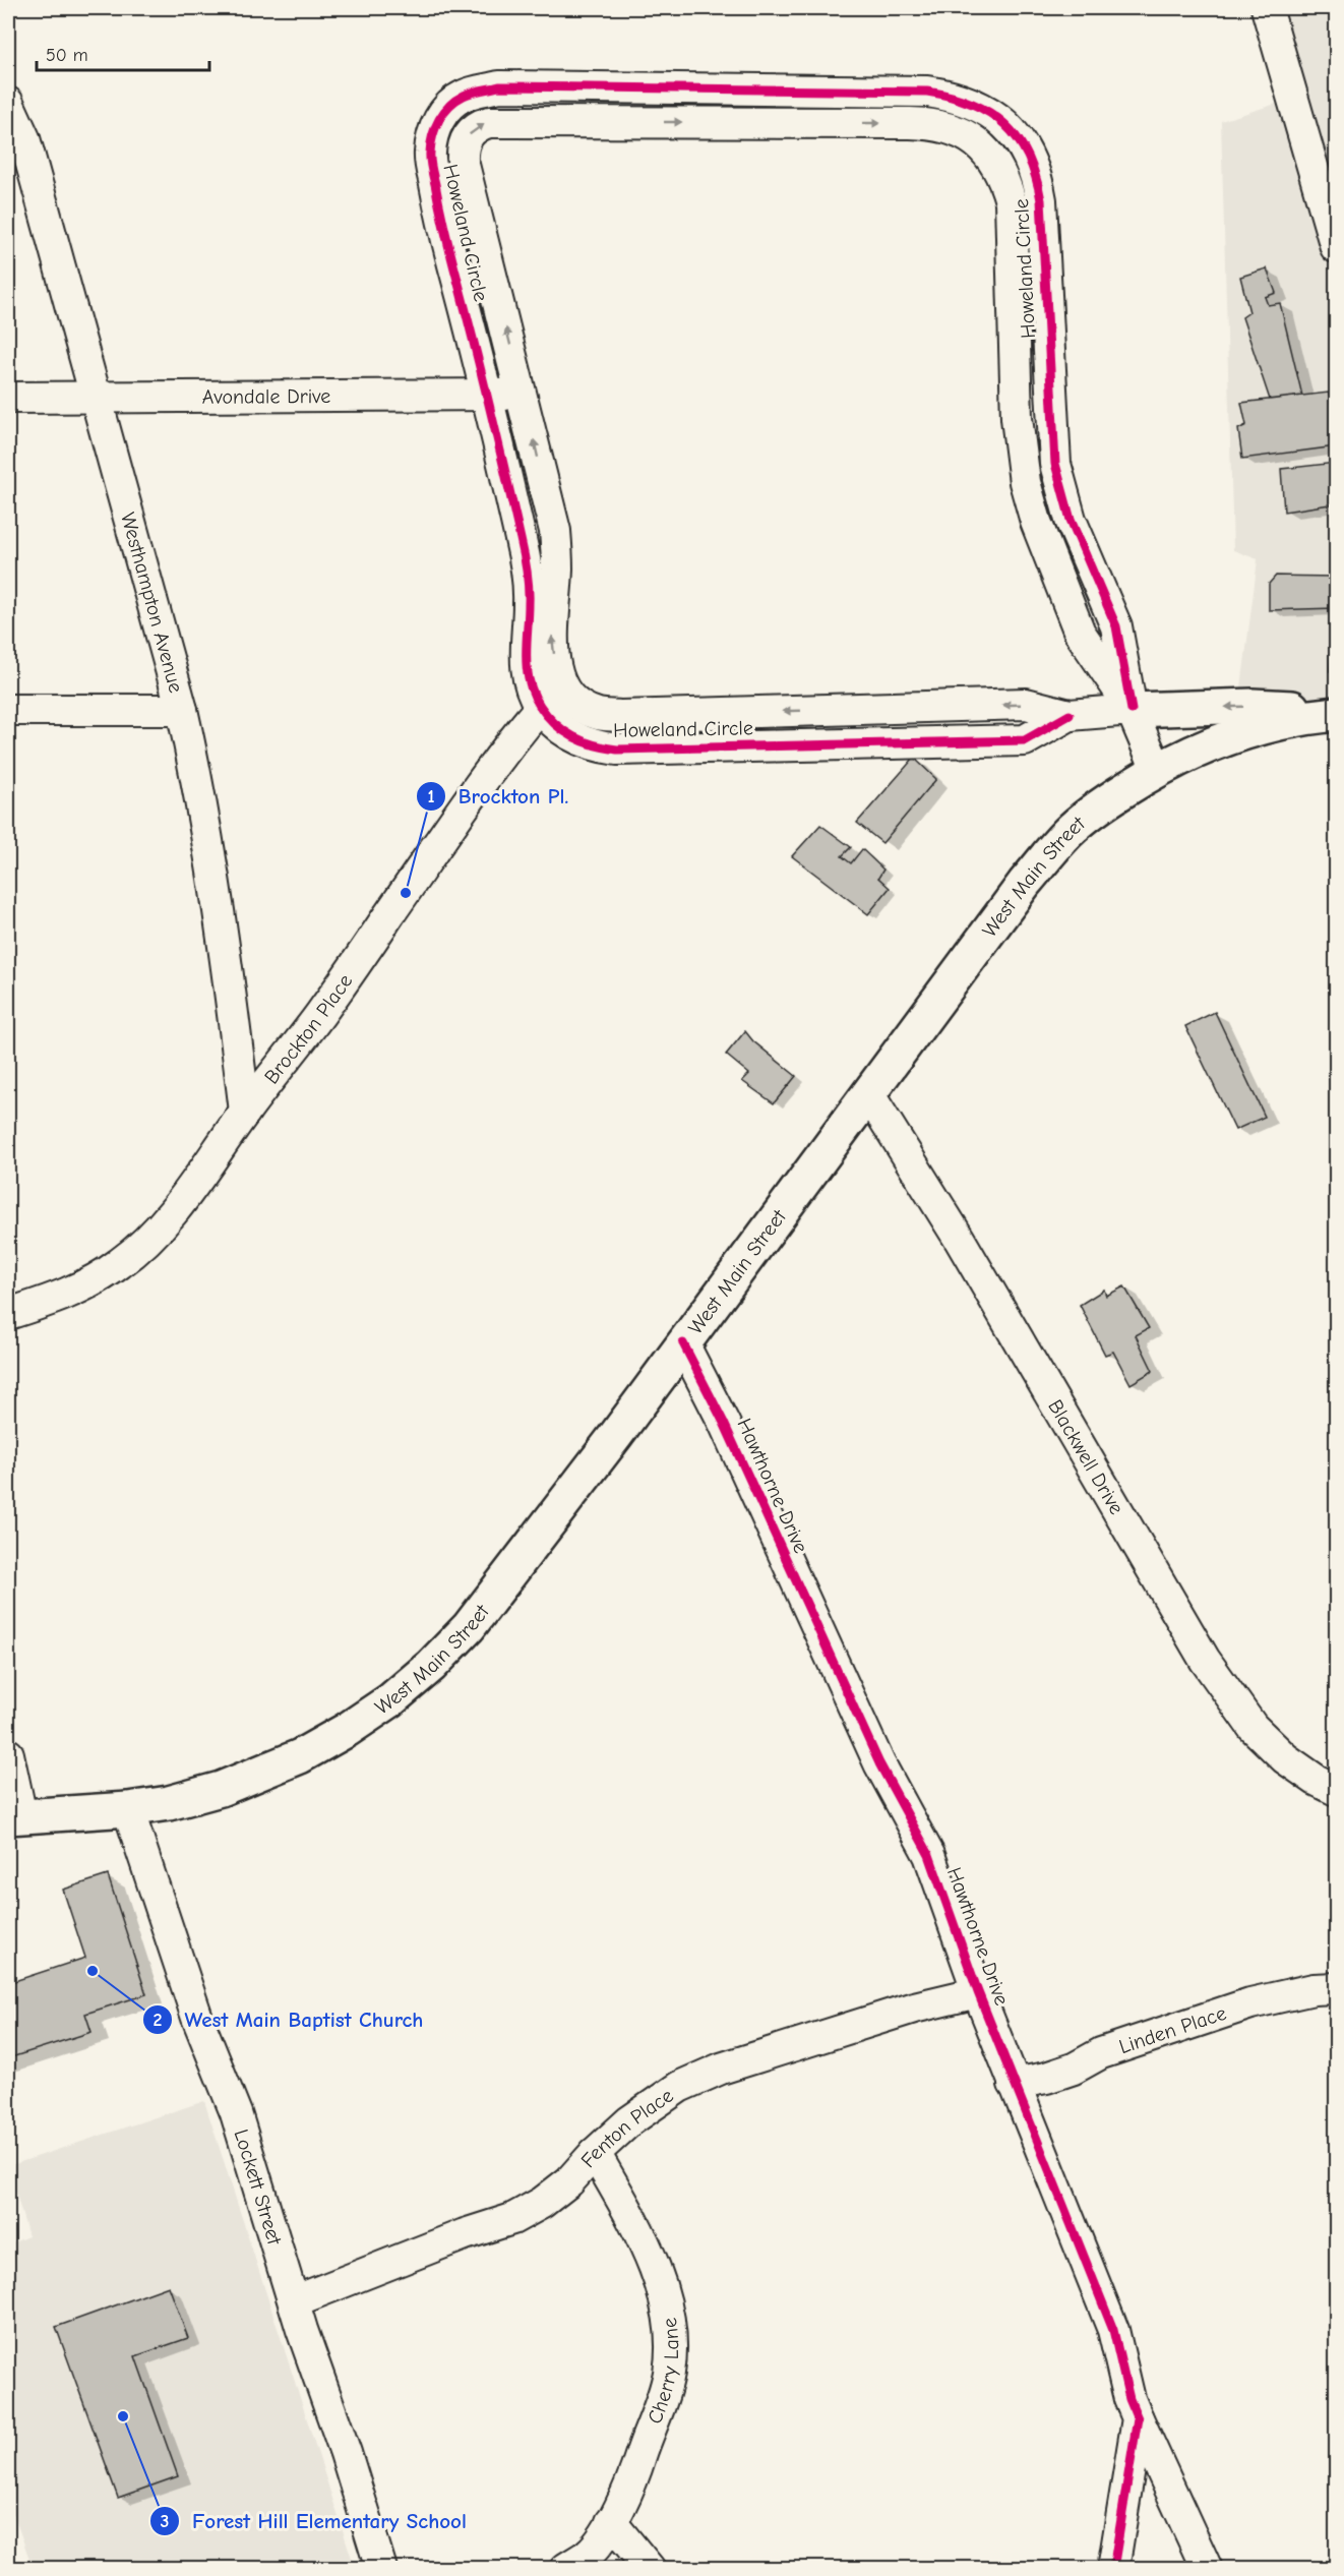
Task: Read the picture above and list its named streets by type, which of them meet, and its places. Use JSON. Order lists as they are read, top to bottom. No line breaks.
{"streets":{"main road":["West Main Street"],"street":["Howeland Circle","Avondale Drive","Westhampton Avenue","Brockton Place","Blackwell Drive","Hawthorne Drive","Linden Place","Fenton Place","Lockett Street","Cherry Lane"]},"crossings":[["Howeland Circle","Avondale Drive"],["Howeland Circle","West Main Street"],["Howeland Circle","Brockton Place"],["Avondale Drive","Westhampton Avenue"],["Westhampton Avenue","Brockton Place"],["West Main Street","Blackwell Drive"],["West Main Street","Hawthorne Drive"],["West Main Street","Lockett Street"],["Hawthorne Drive","Linden Place"],["Hawthorne Drive","Fenton Place"],["Fenton Place","Lockett Street"],["Fenton Place","Cherry Lane"]],"places":["Brockton Pl.","West Main Baptist Church","Forest Hill Elementary School"],"scale_bar":"50 m"}
